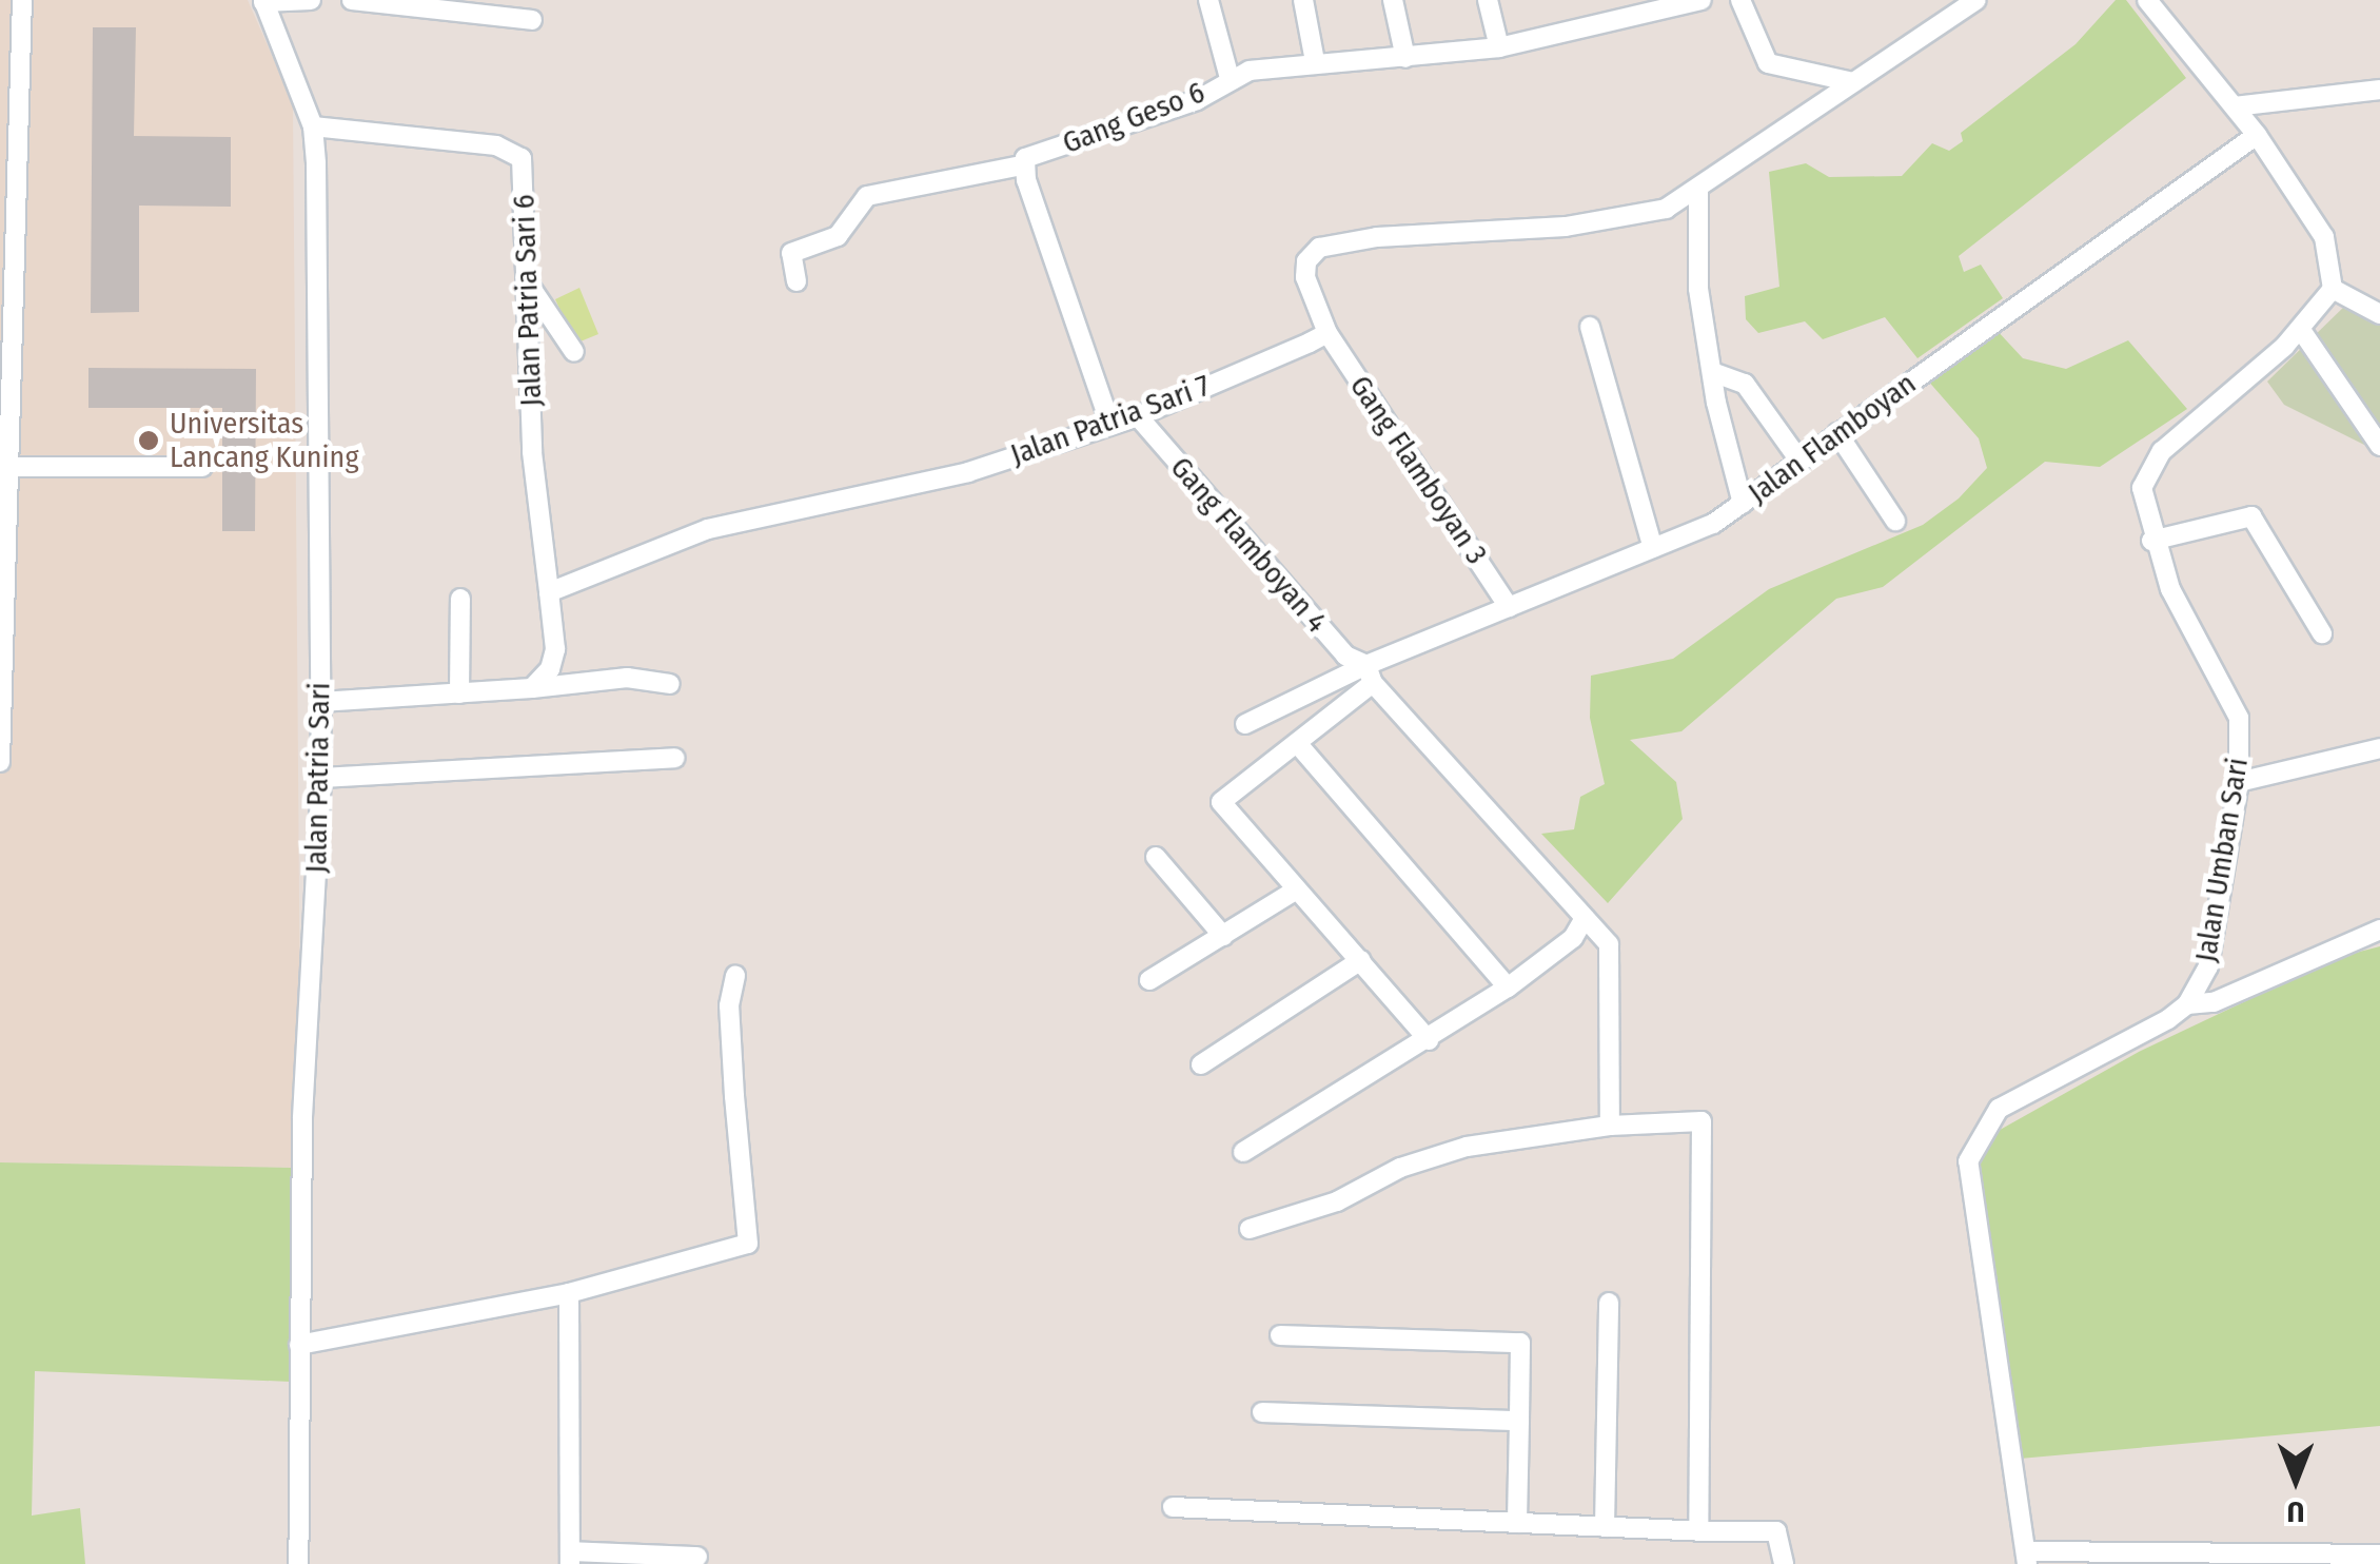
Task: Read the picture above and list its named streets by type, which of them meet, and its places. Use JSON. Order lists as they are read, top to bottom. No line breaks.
{"streets":{"street":["Gang Geso 6","Jalan Patria Sari 6","Jalan Patria Sari 7","Jalan Flamboyan","Gang Flamboyan 3","Gang Flamboyan 4","Jalan Patria Sari","Jalan Umban Sari"]},"crossings":[["Jalan Patria Sari 6","Jalan Patria Sari 7"],["Jalan Patria Sari 6","Jalan Patria Sari"],["Jalan Patria Sari 7","Gang Flamboyan 3"],["Jalan Patria Sari 7","Gang Flamboyan 4"],["Jalan Flamboyan","Gang Flamboyan 3"],["Jalan Flamboyan","Gang Flamboyan 4"]],"places":["Universitas Lancang Kuning"],"north":"bottom"}
